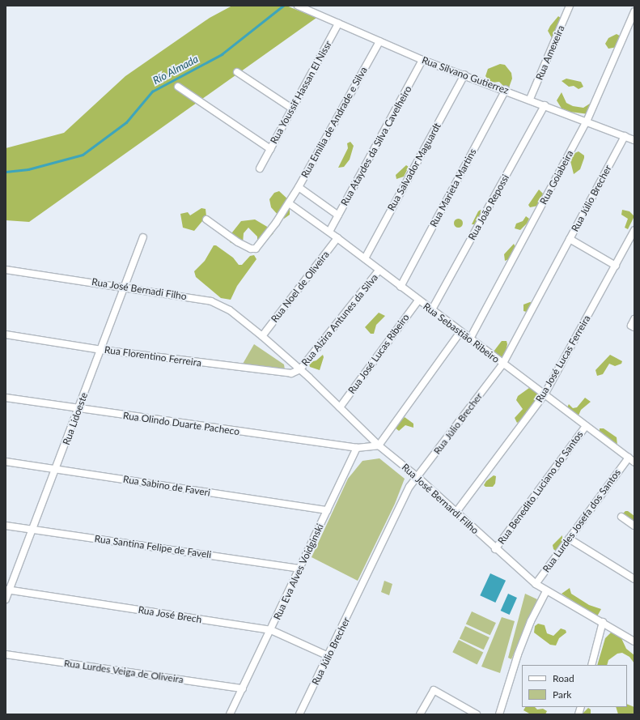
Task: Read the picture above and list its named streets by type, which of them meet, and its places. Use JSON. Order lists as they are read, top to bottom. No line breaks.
{"streets":{"street":["Rua Amexeira","Rua Silvano Gutierrez","Rua Youssif Hassan El Nissr","Rua Emilia de Andrade e Silva","Rua Ataydes da Silva Cavelheiro","Rua Salvador Maguardt","Rua Goiabeira","Rua Marieta Martins","Rua Júlio Brecher","Rua João Repossi","Rua Noel de Oliveira","Rua José Bernadi Filho","Rua Alzira Antunes da Silva","Rua Sebastião Ribeiro","Rua José Lucas Ribeiro","Rua Florentino Ferreira","Rua José Lucas Ferreira","Rua Lidoeste","Rua Olindo Duarte Pacheco","Rua Sabino de Faveri","Rua Benedito Luciano do Santos","Rua José Bernardi Filho","Rua Lurdes Josefa dos Santos","Rua Santina Felipe de Faveli","Rua Eva Alves Voidginski","Rua José Brech","Rua Lurdes Veiga de Oliveira"]},"crossings":[["Rua Amexeira","Rua Silvano Gutierrez"],["Rua Silvano Gutierrez","Rua Youssif Hassan El Nissr"],["Rua Silvano Gutierrez","Rua Emilia de Andrade e Silva"],["Rua Silvano Gutierrez","Rua Ataydes da Silva Cavelheiro"],["Rua Silvano Gutierrez","Rua Salvador Maguardt"],["Rua Silvano Gutierrez","Rua Goiabeira"],["Rua Silvano Gutierrez","Rua Marieta Martins"],["Rua Silvano Gutierrez","Rua Júlio Brecher"],["Rua Silvano Gutierrez","Rua João Repossi"],["Rua Emilia de Andrade e Silva","Rua Sebastião Ribeiro"],["Rua Ataydes da Silva Cavelheiro","Rua Sebastião Ribeiro"],["Rua Salvador Maguardt","Rua Sebastião Ribeiro"],["Rua Goiabeira","Rua Sebastião Ribeiro"],["Rua Marieta Martins","Rua Sebastião Ribeiro"],["Rua Júlio Brecher","Rua Sebastião Ribeiro"],["Rua Júlio Brecher","Rua José Bernardi Filho"],["Rua Júlio Brecher","Rua José Brech"],["Rua João Repossi","Rua Sebastião Ribeiro"],["Rua Noel de Oliveira","Rua José Bernadi Filho"],["Rua Noel de Oliveira","Rua Sebastião Ribeiro"],["Rua Noel de Oliveira","Rua José Bernardi Filho"],["Rua José Bernadi Filho","Rua Lidoeste"],["Rua José Bernadi Filho","Rua José Bernardi Filho"],["Rua Alzira Antunes da Silva","Rua Sebastião Ribeiro"],["Rua Alzira Antunes da Silva","Rua Florentino Ferreira"],["Rua Alzira Antunes da Silva","Rua José Bernardi Filho"],["Rua Sebastião Ribeiro","Rua José Lucas Ribeiro"],["Rua Sebastião Ribeiro","Rua José Lucas Ferreira"],["Rua Sebastião Ribeiro","Rua Benedito Luciano do Santos"],["Rua Sebastião Ribeiro","Rua Lurdes Josefa dos Santos"],["Rua José Lucas Ribeiro","Rua José Bernardi Filho"],["Rua Florentino Ferreira","Rua Lidoeste"],["Rua Florentino Ferreira","Rua José Bernardi Filho"],["Rua José Lucas Ferreira","Rua José Bernardi Filho"],["Rua Lidoeste","Rua Olindo Duarte Pacheco"],["Rua Lidoeste","Rua Sabino de Faveri"],["Rua Lidoeste","Rua Santina Felipe de Faveli"],["Rua Lidoeste","Rua José Brech"],["Rua Olindo Duarte Pacheco","Rua Eva Alves Voidginski"],["Rua Sabino de Faveri","Rua Eva Alves Voidginski"],["Rua Benedito Luciano do Santos","Rua José Bernardi Filho"],["Rua José Bernardi Filho","Rua Lurdes Josefa dos Santos"],["Rua Santina Felipe de Faveli","Rua Eva Alves Voidginski"],["Rua Eva Alves Voidginski","Rua José Brech"],["Rua Eva Alves Voidginski","Rua Lurdes Veiga de Oliveira"]],"water":["Río Almada"],"legend":["Road","Park"]}
